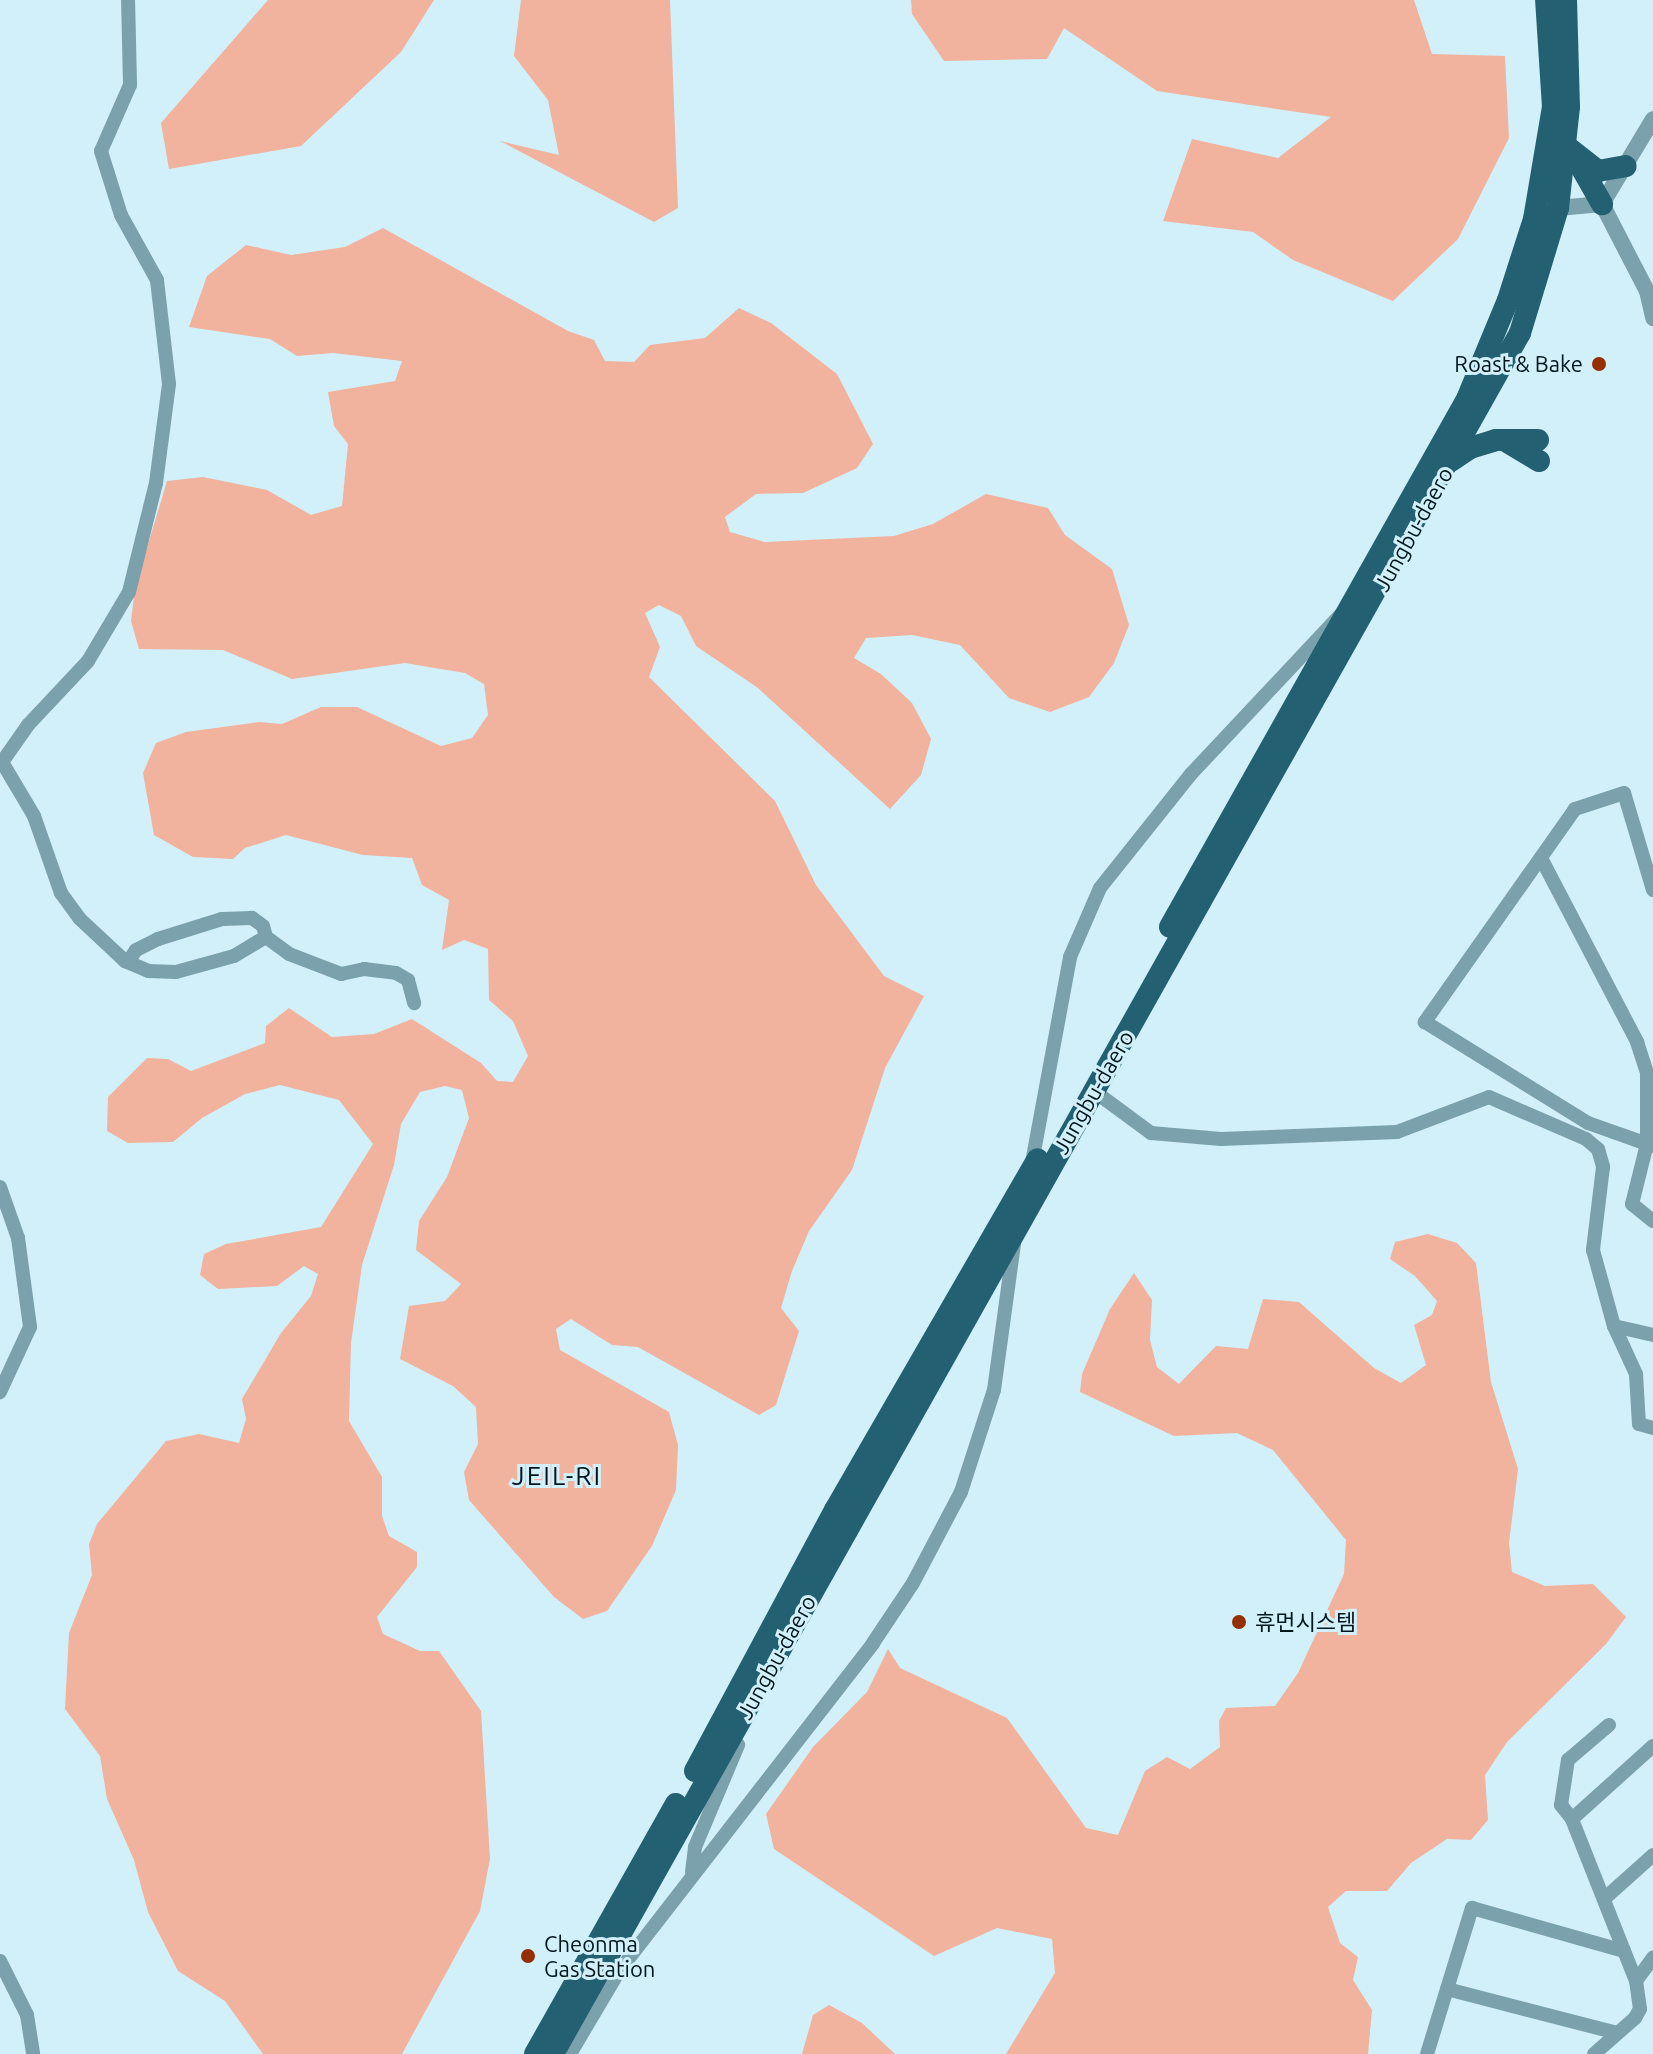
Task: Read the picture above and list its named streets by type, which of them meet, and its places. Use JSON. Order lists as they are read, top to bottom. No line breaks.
{"streets":{"main road":["Jungbu-daero"]},"districts":["JEIL-RI"],"places":["Roast & Bake","휴먼시스템","Cheonma Gas Station"]}
